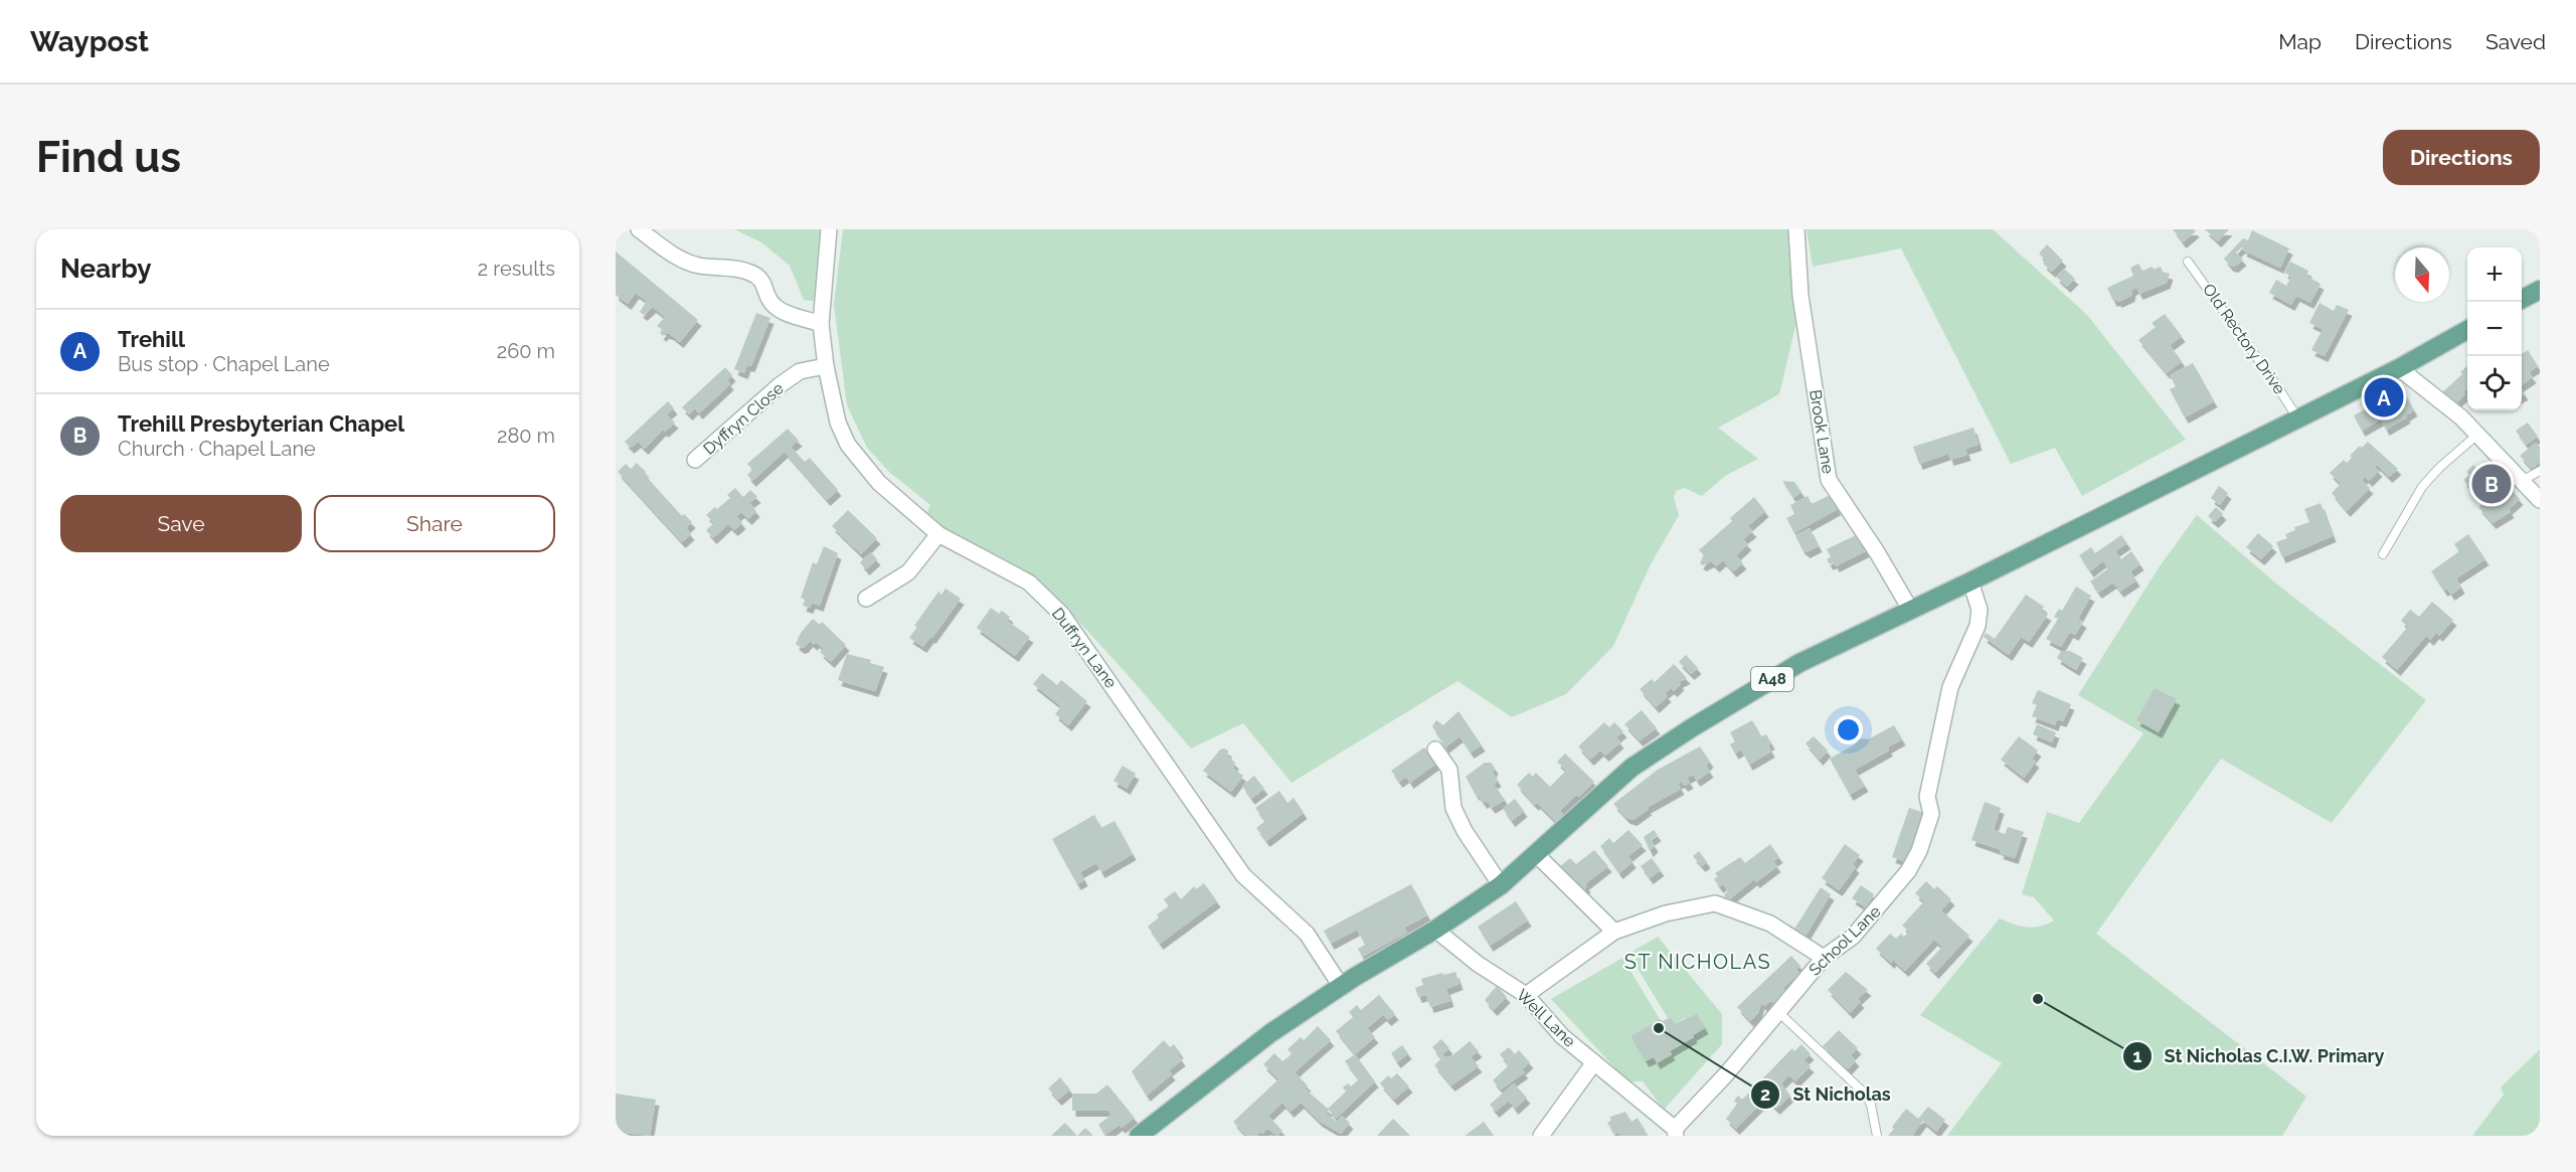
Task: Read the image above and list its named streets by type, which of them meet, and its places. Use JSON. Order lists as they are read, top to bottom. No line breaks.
{"streets":{"main road":["A48"],"street":["Dyffryn Close","Brook Lane","Duffryn Lane","School Lane","Well Lane"],"lane":["Old Rectory Drive"]},"crossings":[["Old Rectory Drive","A48"],["Dyffryn Close","Duffryn Lane"],["Brook Lane","A48"],["Duffryn Lane","A48"],["A48","School Lane"],["A48","Well Lane"],["School Lane","Well Lane"]],"districts":["ST NICHOLAS"],"places":["St Nicholas C.I.W. Primary","St Nicholas"],"north":"bottom","page":{"header":"Waypost","nav":["Map","Directions","Saved"],"buttons":["Directions",["Save","Share"]],"title":"Find us","heading":["Nearby","2 results"],"map_buttons":["+","−"],"list":[{"mark":"A","name":"Trehill","note":"Bus stop · Chapel Lane","value":"260 m"},{"mark":"B","name":"Trehill Presbyterian Chapel","note":"Church · Chapel Lane","value":"280 m"}],"pins":["A","B"]}}
